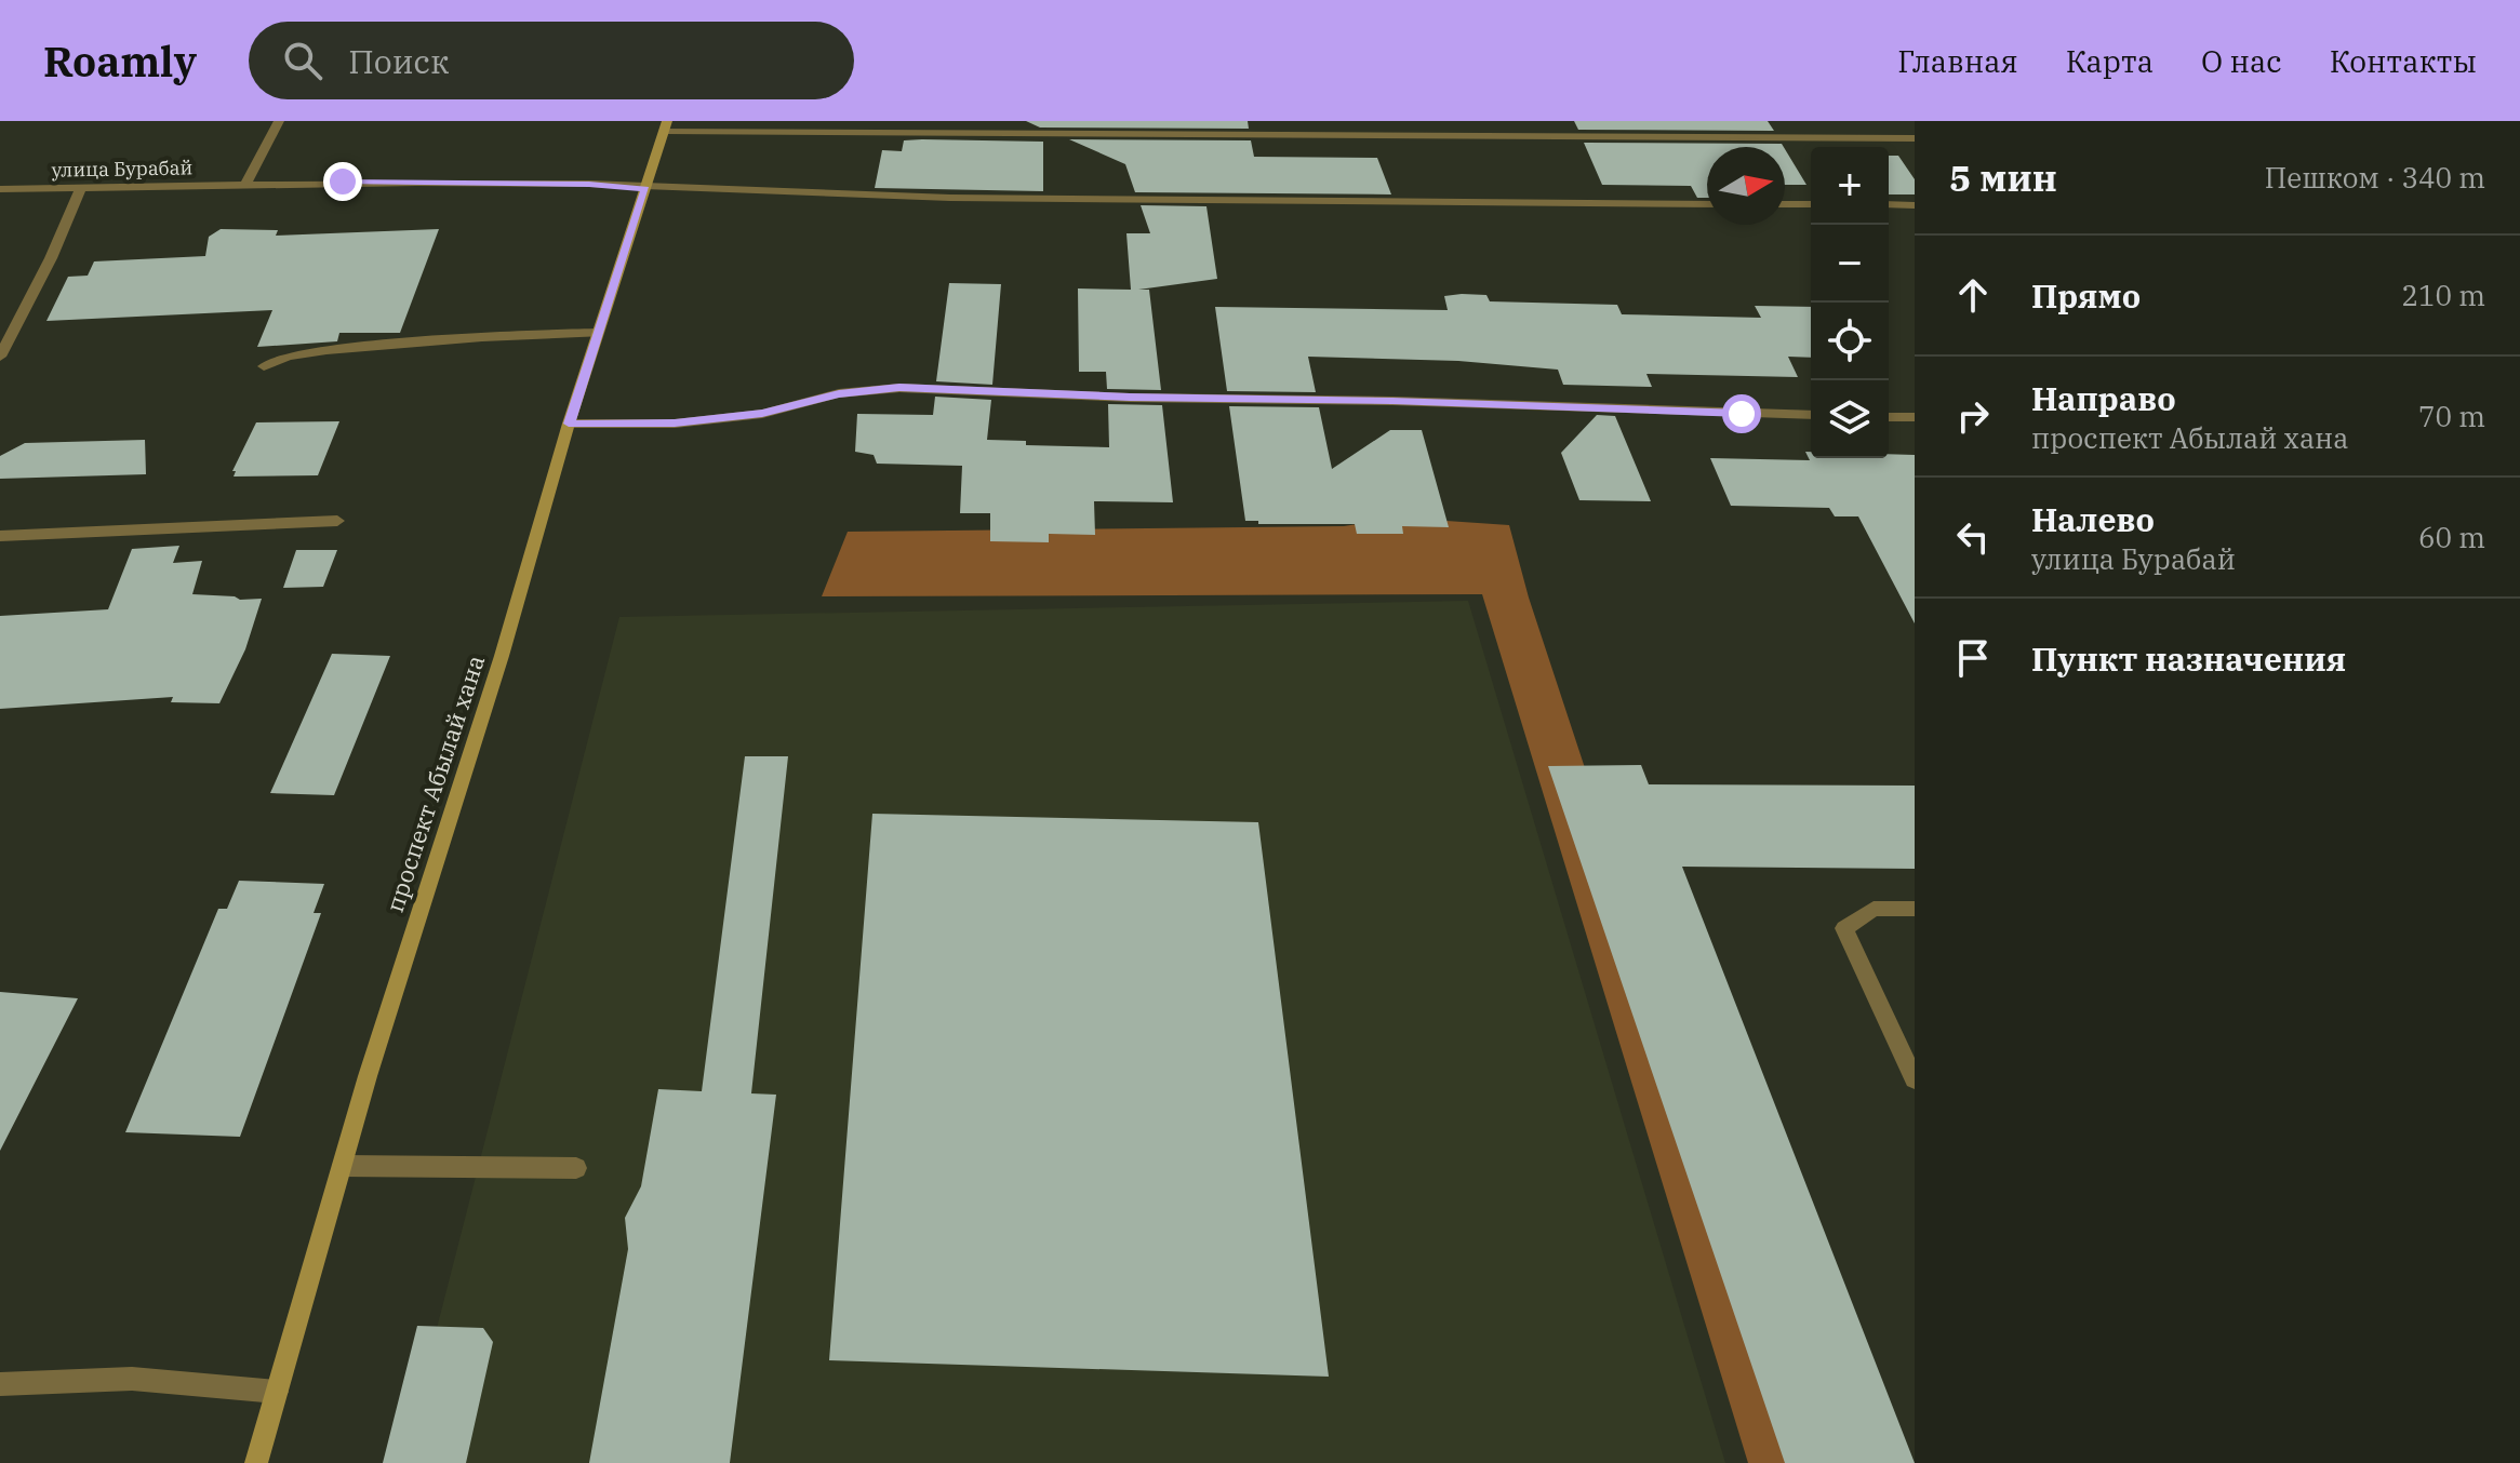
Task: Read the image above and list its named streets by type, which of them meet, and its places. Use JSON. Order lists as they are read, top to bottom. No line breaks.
{"streets":{"main road":["проспект Абылай хана"],"street":["улица Бурабай"]},"crossings":[["улица Бурабай","проспект Абылай хана"]],"north":"right","page":{"header":"Roamly","search":"Поиск","nav":["Главная","Карта","О нас","Контакты"],"heading":["5 мин","Пешком · 340 m"],"map_buttons":["+","−"],"list":[["Прямо","210 m"],["Направо","проспект Абылай хана","70 m"],["Налево","улица Бурабай","60 m"],"Пункт назначения"]}}
